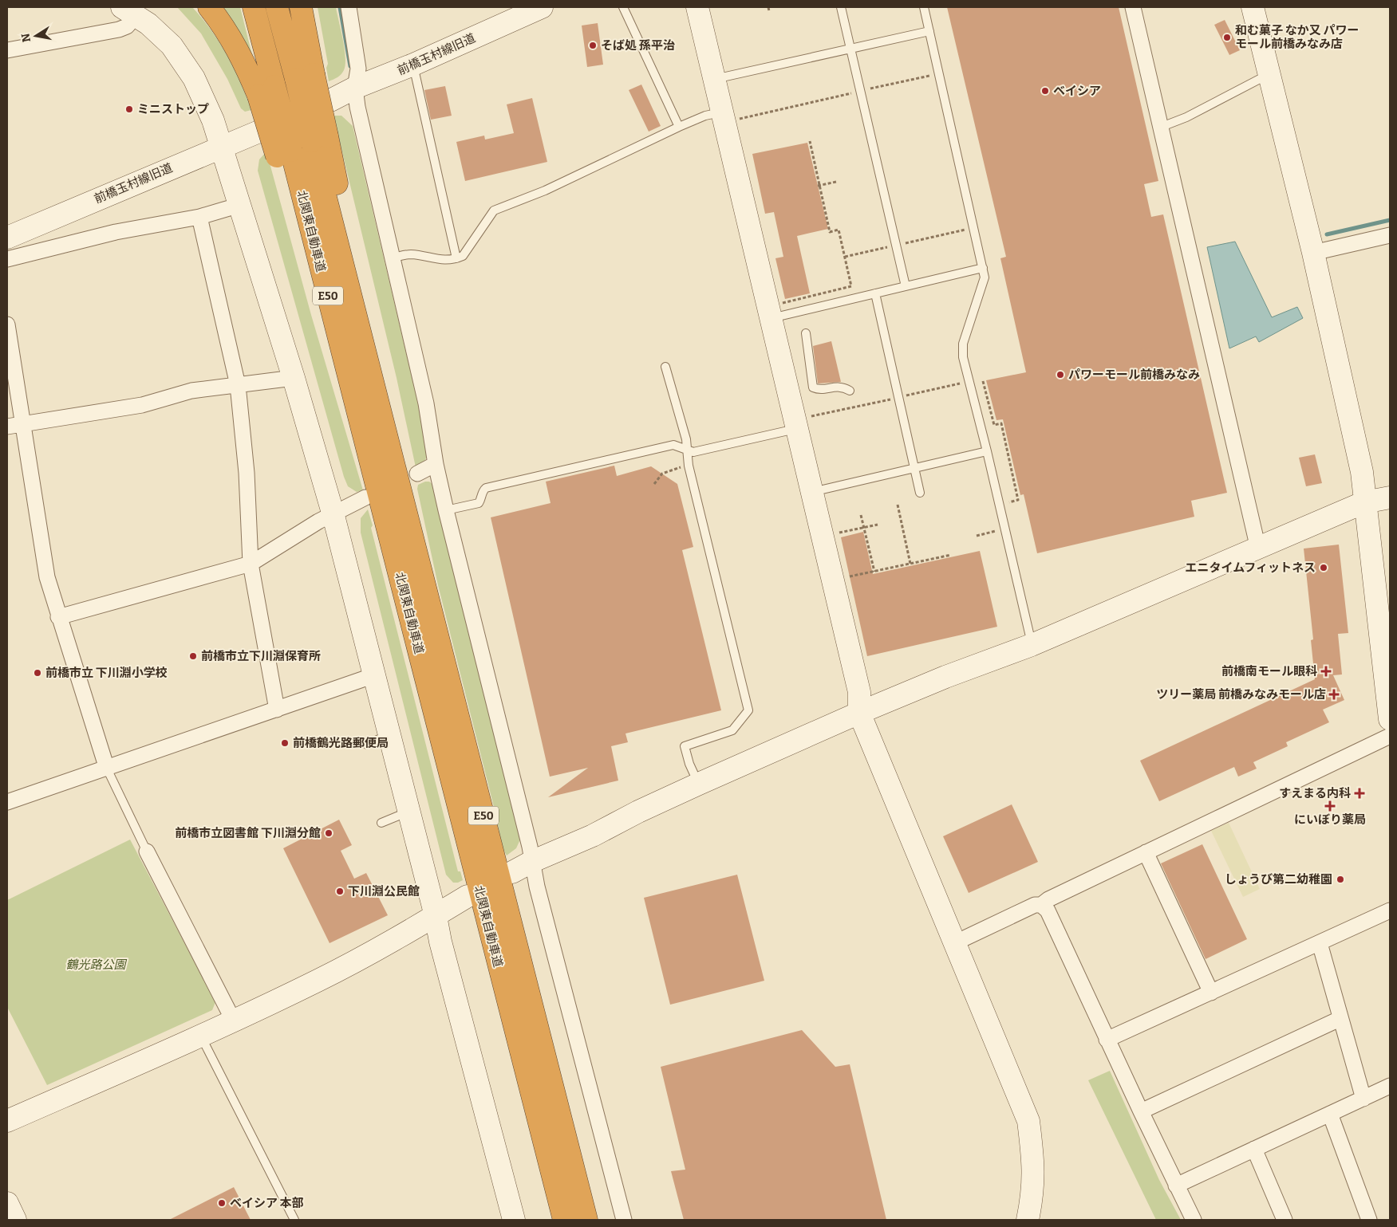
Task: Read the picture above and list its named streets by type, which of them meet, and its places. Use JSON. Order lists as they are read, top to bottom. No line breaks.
{"streets":{"highway":["北関東自動車道","E50"],"street":["前橋玉村線旧道"]},"parks":["鶴光路公園"],"places":{"other":["和む菓子 なか又 パワー モール前橋みなみ店","そば処 孫平治","ベイシア","ミニストップ","パワーモール前橋みなみ","エニタイムフィットネス","前橋市立下川淵保育所","前橋市立 下川淵小学校","前橋鶴光路郵便局","前橋市立図書館 下川淵分館","しょうび第二幼稚園","下川淵公民館","ベイシア 本部"],"health":["前橋南モール眼科","ツリー薬局 前橋みなみモール店","すえまる内科","にいぼり薬局"]},"north":"left"}
